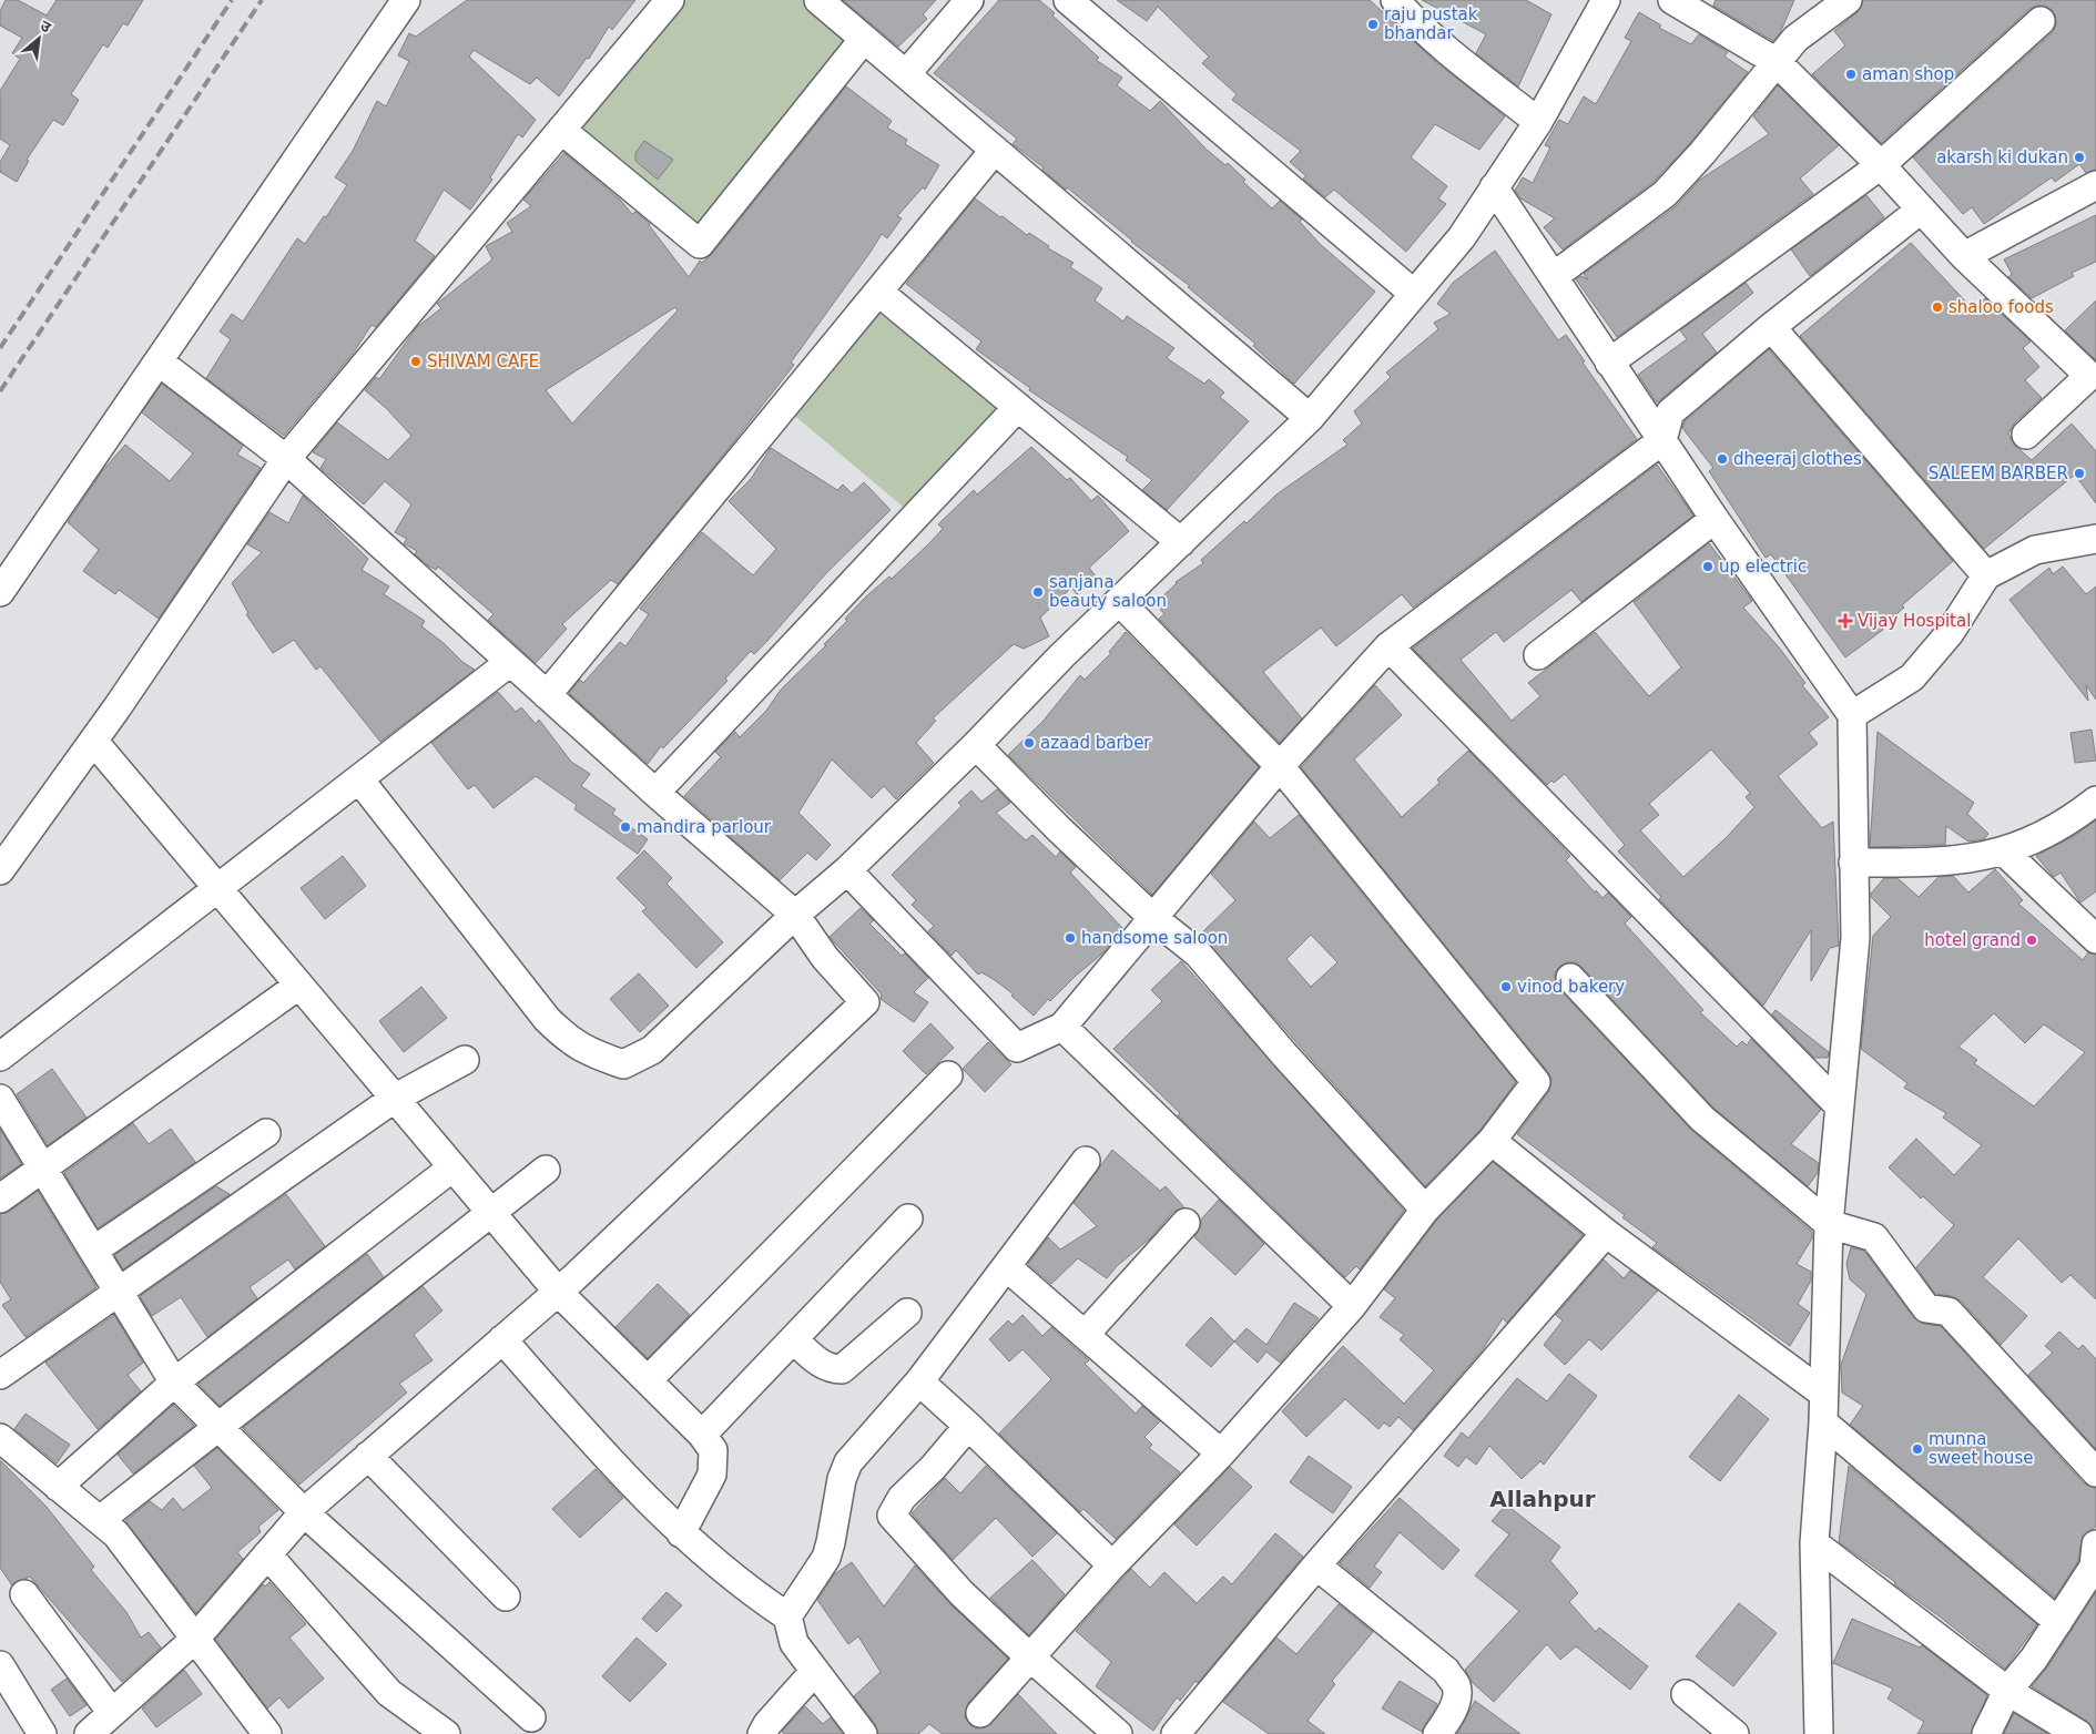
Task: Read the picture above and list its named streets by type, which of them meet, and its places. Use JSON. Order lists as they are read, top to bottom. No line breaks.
{"districts":["Allahpur"],"places":{"other":["raju pustak bhandar","aman shop","akarsh ki dukan","shaloo foods","SHIVAM CAFE","dheeraj clothes","SALEEM BARBER","up electric","sanjana beauty saloon","azaad barber","mandira parlour","handsome saloon","hotel grand","vinod bakery","munna sweet house"],"health":["Vijay Hospital"]},"north":"top right"}
